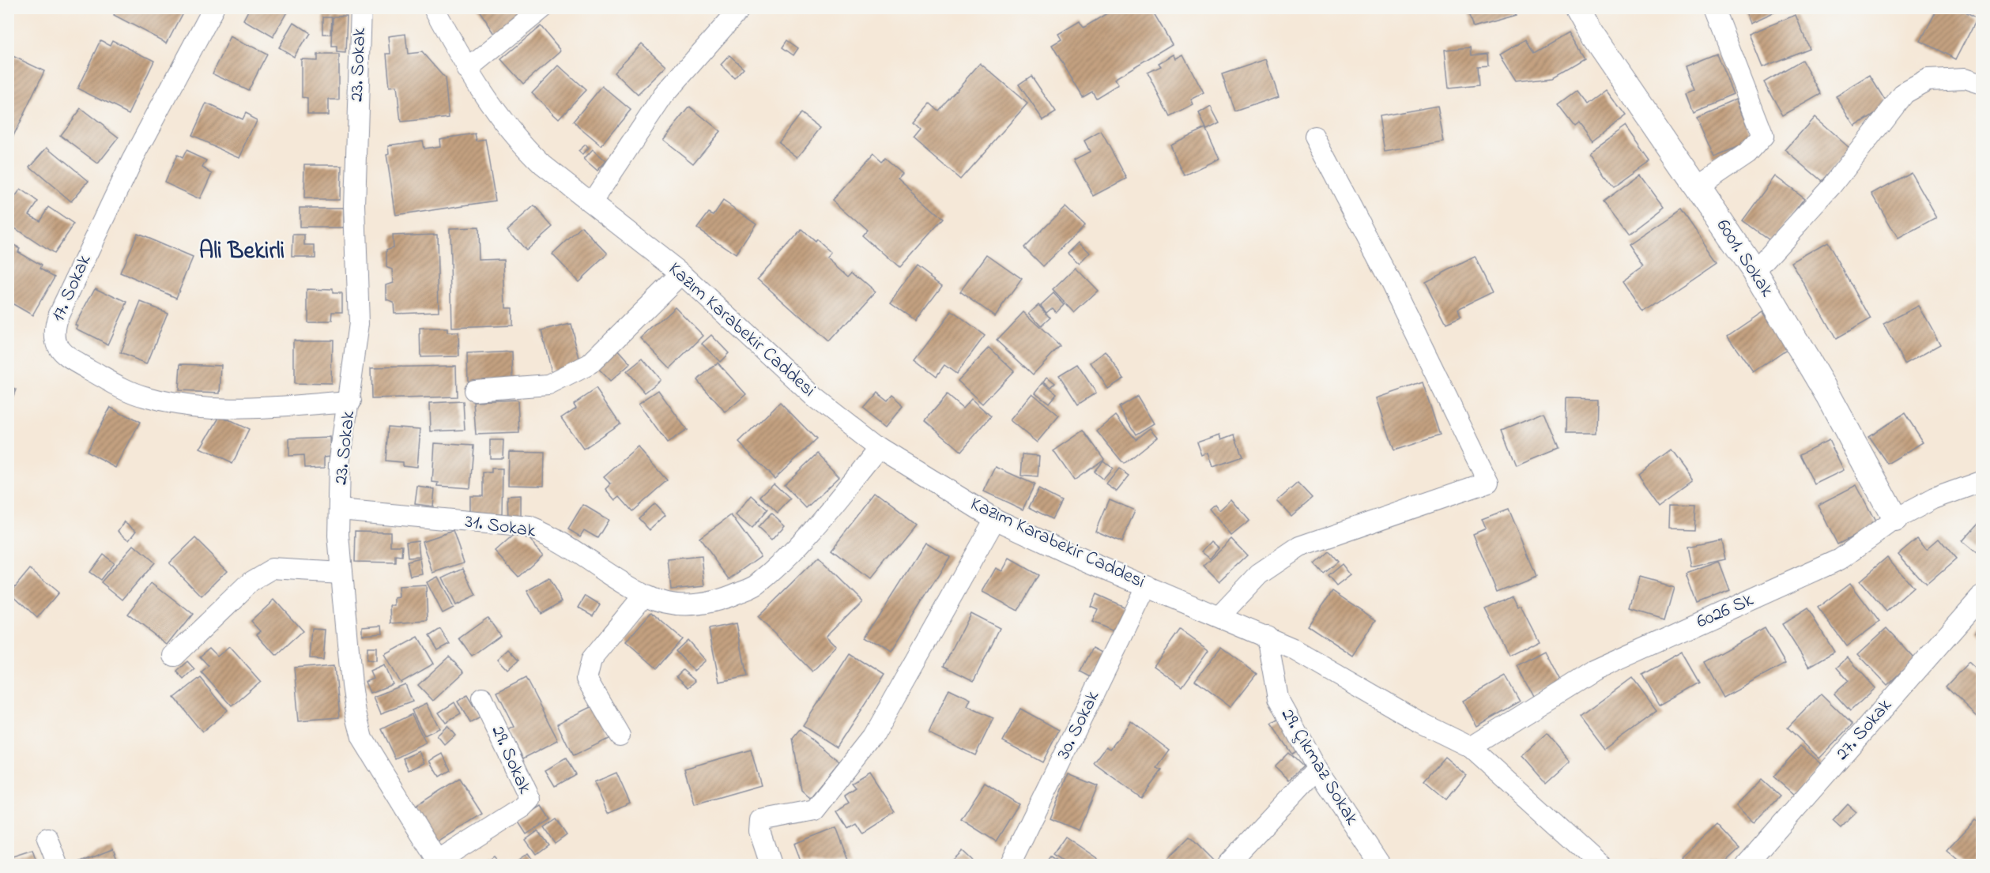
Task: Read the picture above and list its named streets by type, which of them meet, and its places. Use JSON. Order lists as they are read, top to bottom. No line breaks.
{"streets":{"street":["23. Sokak","6001. Sokak","17. Sokak","Kazım Karabekir Caddesi","31. Sokak","6026 Sk","30. Sokak","27. Sokak","29. Sokak","29. Çıkmaz Sokak"]},"crossings":[["23. Sokak","17. Sokak"],["23. Sokak","31. Sokak"],["23. Sokak","29. Sokak"],["6001. Sokak","6026 Sk"],["Kazım Karabekir Caddesi","31. Sokak"],["Kazım Karabekir Caddesi","6026 Sk"],["Kazım Karabekir Caddesi","30. Sokak"],["Kazım Karabekir Caddesi","29. Çıkmaz Sokak"]],"districts":["Ali Bekirli"]}
